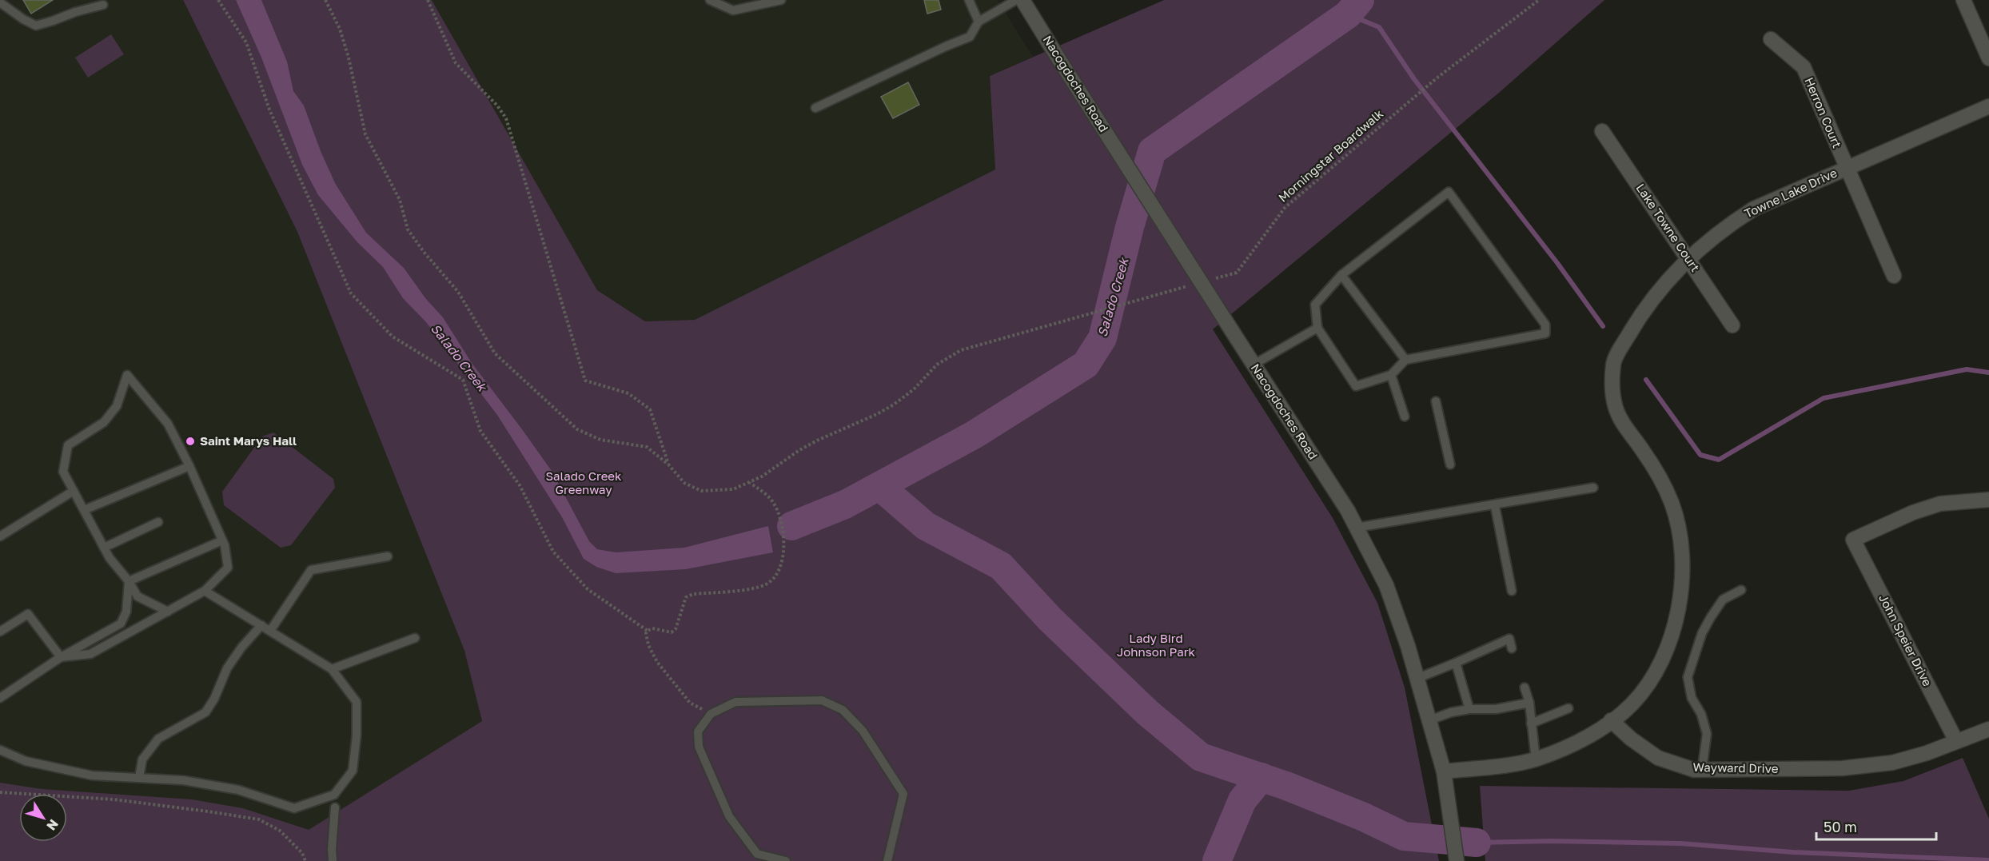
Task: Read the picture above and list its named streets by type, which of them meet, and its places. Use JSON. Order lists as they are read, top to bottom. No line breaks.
{"streets":{"street":["Nacogdoches Road","Herron Court","Towne Lake Drive","Lake Towne Court","John Speier Drive","Wayward Drive"],"path":["Morningstar Boardwalk"]},"crossings":[["Herron Court","Towne Lake Drive"],["Towne Lake Drive","Lake Towne Court"],["Towne Lake Drive","Wayward Drive"],["John Speier Drive","Wayward Drive"]],"water":["Salado Creek"],"parks":["Salado Creek Greenway","Lady Bird Johnson Park"],"places":["Saint Marys Hall"],"scale_bar":"50 m","north":"bottom right"}
